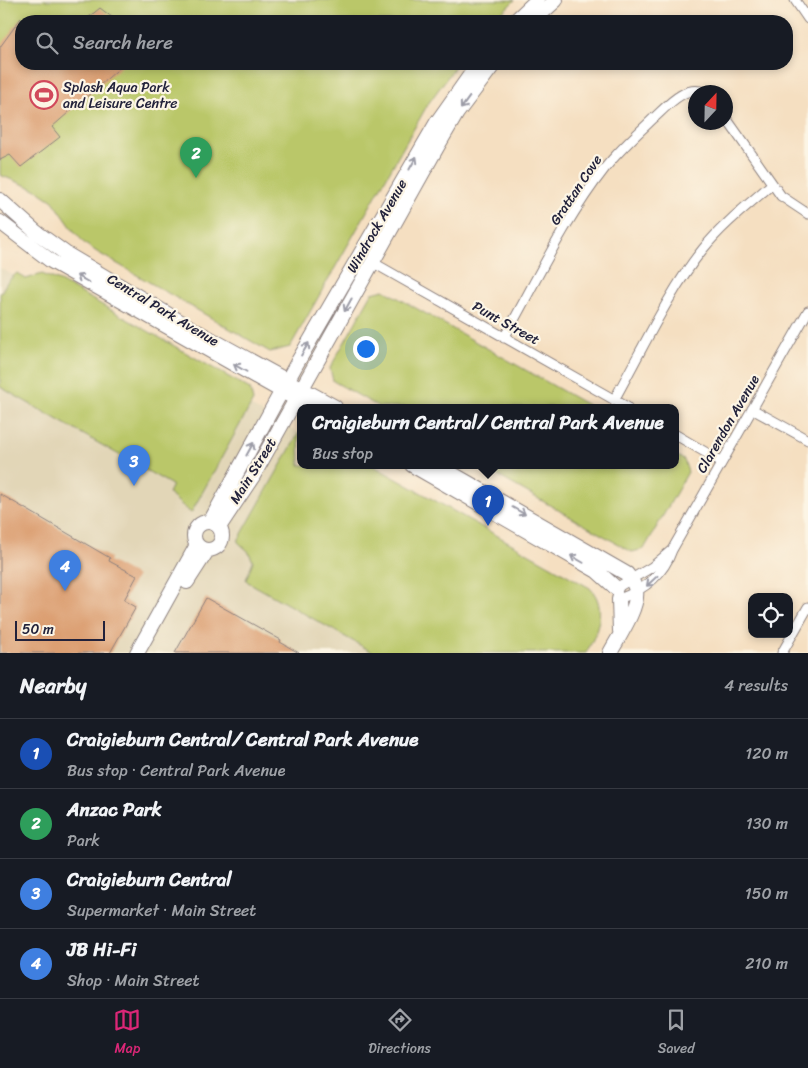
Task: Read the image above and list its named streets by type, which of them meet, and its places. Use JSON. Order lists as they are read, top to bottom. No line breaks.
{"streets":{"street":["Grattan Cove","Windrock Avenue","Central Park Avenue","Punt Street","Clarendon Avenue","Main Street"]},"crossings":[["Grattan Cove","Punt Street"],["Windrock Avenue","Central Park Avenue"],["Windrock Avenue","Punt Street"],["Windrock Avenue","Main Street"],["Central Park Avenue","Main Street"]],"places":{"sports":["Splash Aqua Park and Leisure Centre"]},"scale_bar":"50 m","north":"top","page":{"search":"Search here","pins":["2","3","1","4"],"popup":["Craigieburn Central/ Central Park Avenue","Bus stop"],"scale":"50 m","heading":["Nearby","4 results"],"list":[{"mark":"1","name":"Craigieburn Central/ Central Park Avenue","note":"Bus stop · Central Park Avenue","value":"120 m"},{"mark":"2","name":"Anzac Park","note":"Park","value":"130 m"},{"mark":"3","name":"Craigieburn Central","note":"Supermarket · Main Street","value":"150 m"},{"mark":"4","name":"JB Hi-Fi","note":"Shop · Main Street","value":"210 m"}],"nav":["Map","Directions","Saved"]}}
